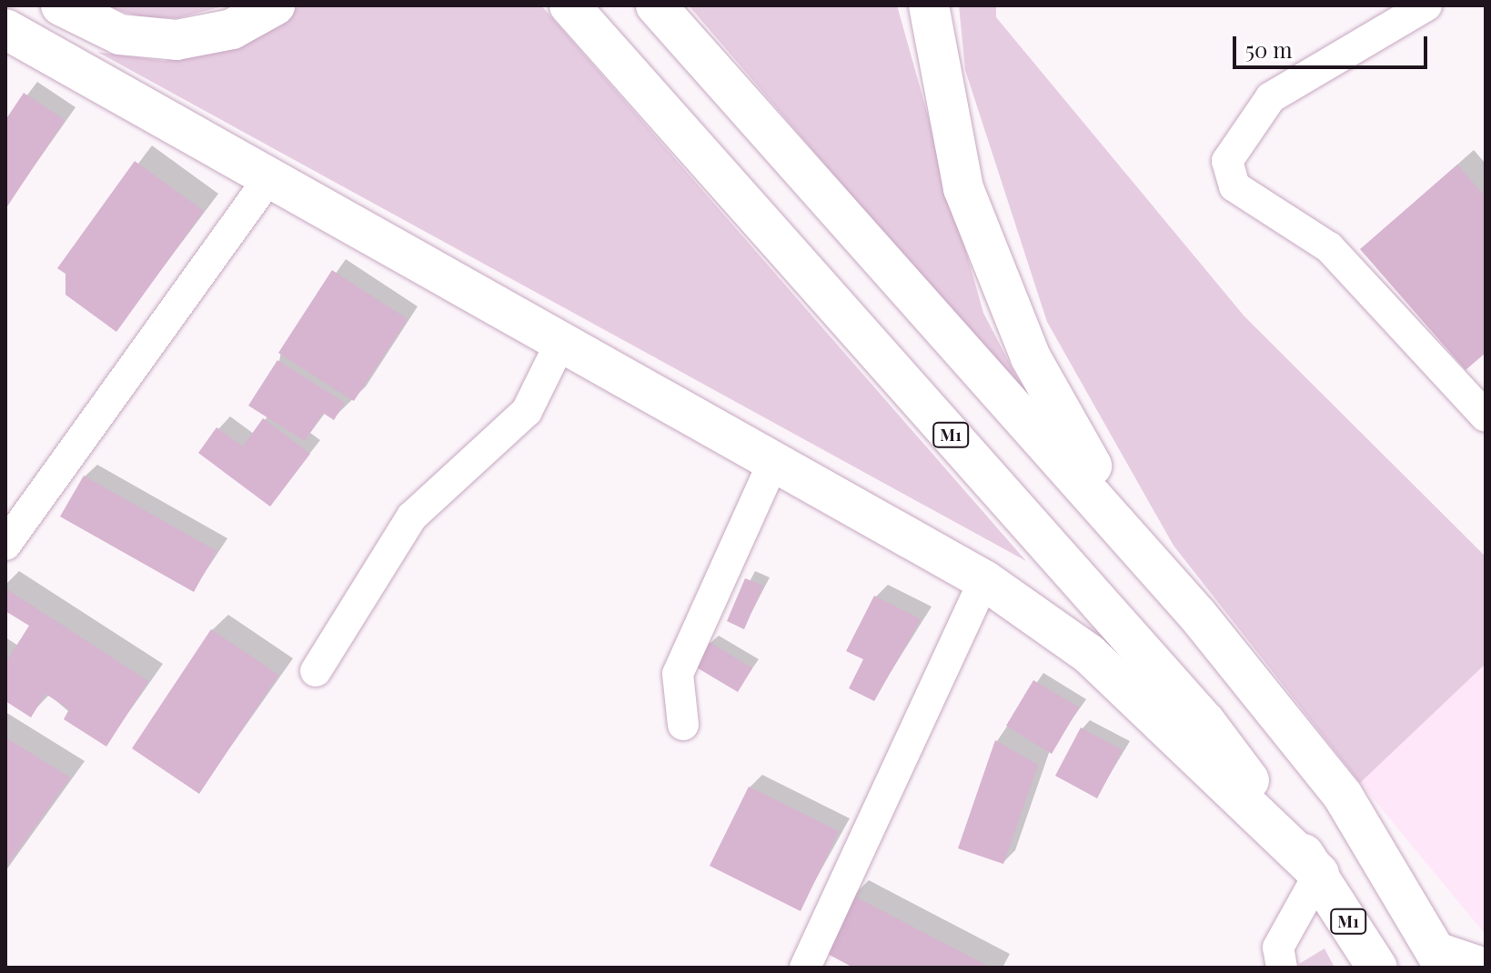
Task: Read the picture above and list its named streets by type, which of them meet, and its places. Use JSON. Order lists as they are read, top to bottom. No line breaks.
{"streets":{"highway":["M1"]},"scale_bar":"50 m"}
